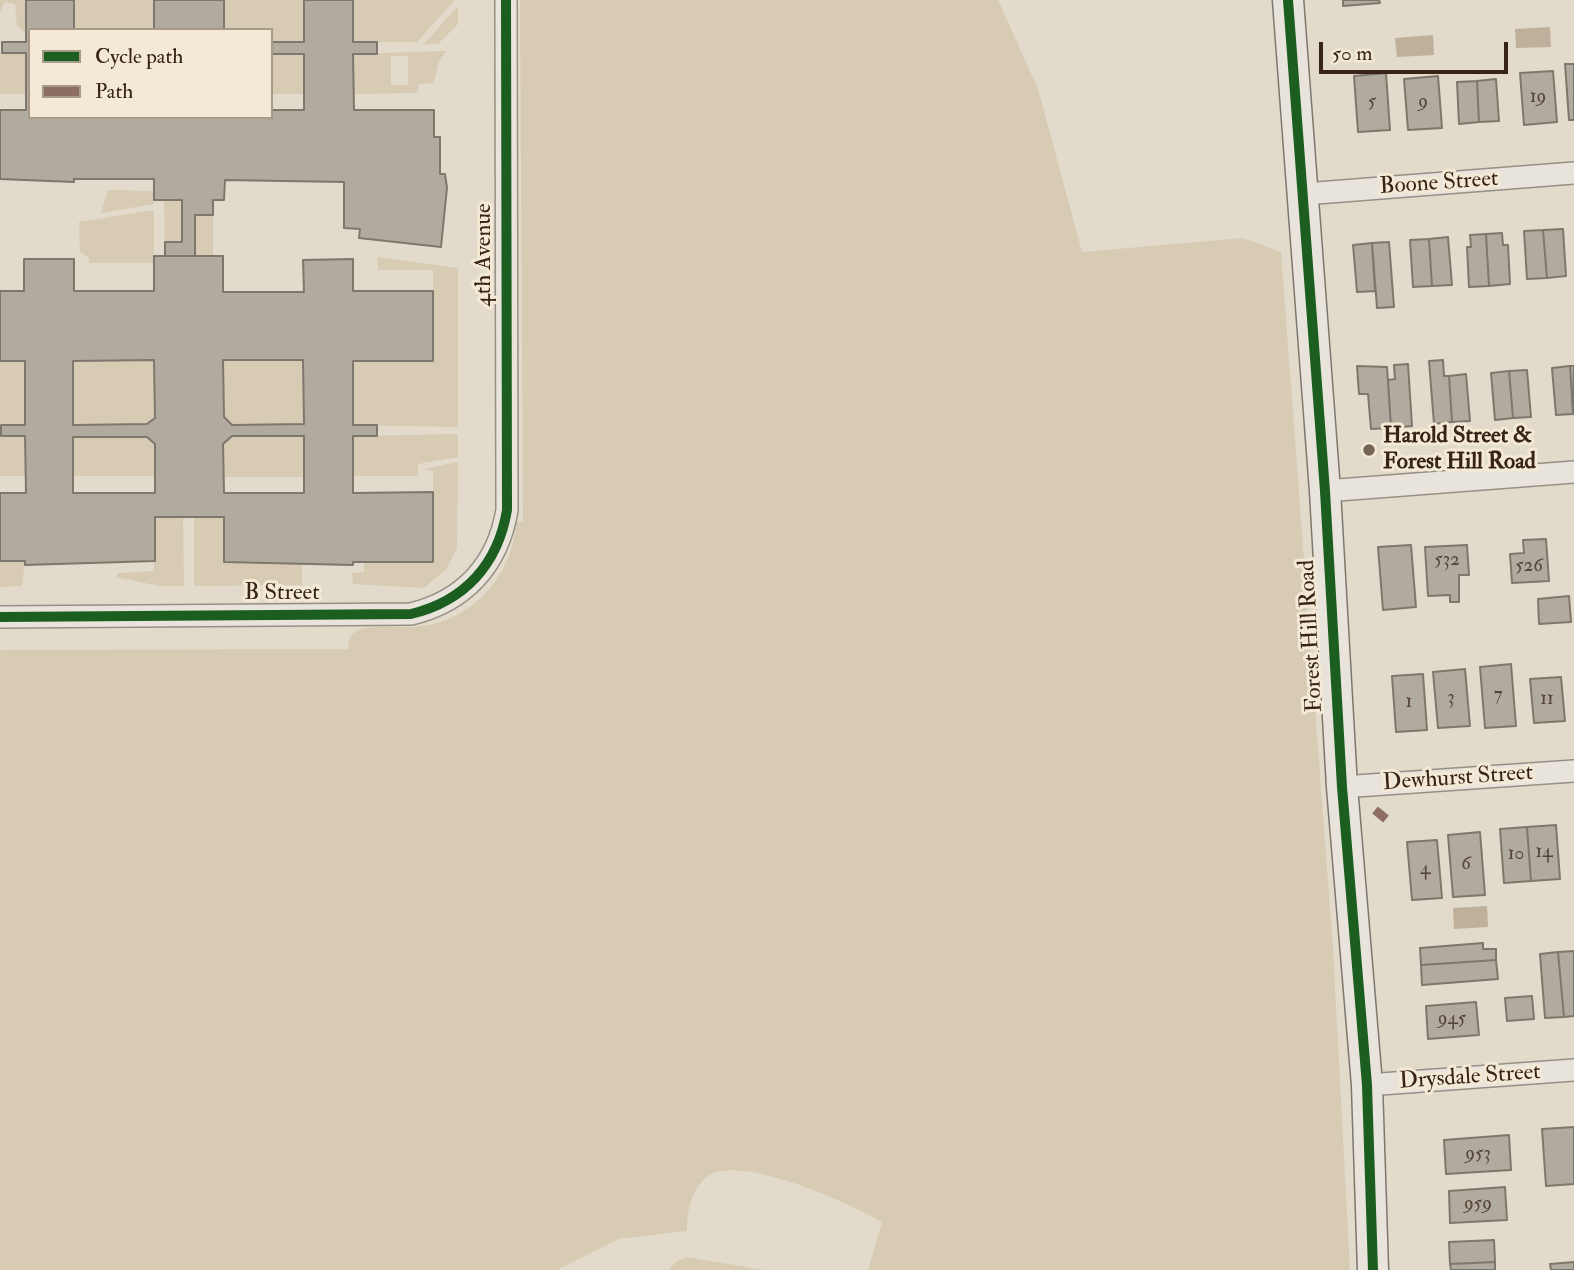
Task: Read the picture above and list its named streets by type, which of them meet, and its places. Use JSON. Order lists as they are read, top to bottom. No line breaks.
{"streets":{"street":["Boone Street","4th Avenue","B Street","Forest Hill Road","Dewhurst Street","Drysdale Street"]},"crossings":[["Boone Street","Forest Hill Road"],["4th Avenue","B Street"],["Forest Hill Road","Dewhurst Street"],["Forest Hill Road","Drysdale Street"]],"places":["Harold Street & Forest Hill Road"],"house_numbers":["19","5","9","532","526","7","3","11","1","14","10","6","4","945","953","959"],"legend":["Cycle path","Path"],"scale_bar":"50 m"}
